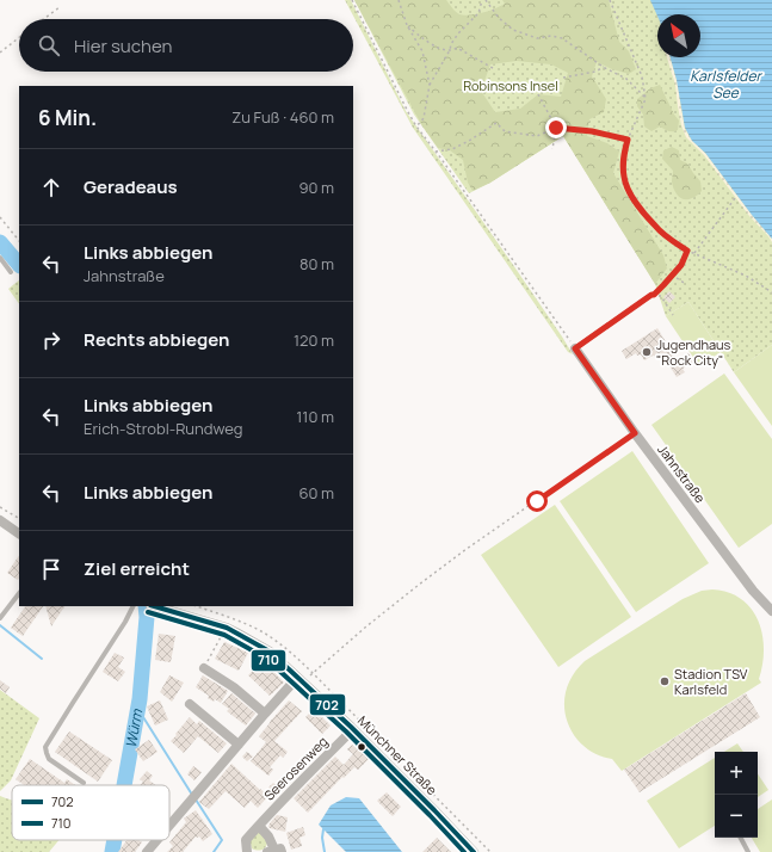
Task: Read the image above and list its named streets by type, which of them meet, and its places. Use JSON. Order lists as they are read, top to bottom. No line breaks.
{"streets":{"street":["Jahnstraße","Münchner Straße","Seerosenweg"]},"crossings":[["Münchner Straße","Seerosenweg"]],"water":["Karlsfelder See","Würm"],"parks":["Robinsons Insel"],"places":["Jugendhaus \"Rock City\"","Stadion TSV Karlsfeld"],"lines":["transit line 702","transit line 710"],"legend":["702","710"],"north":"top left","page":{"search":"Hier suchen","heading":["6 Min.","Zu Fuß · 460 m"],"list":[["Geradeaus","90 m"],["Links abbiegen","Jahnstraße","80 m"],["Rechts abbiegen","120 m"],["Links abbiegen","Erich-Strobl-Rundweg","110 m"],["Links abbiegen","60 m"],"Ziel erreicht"],"map_buttons":["+","−"]}}
